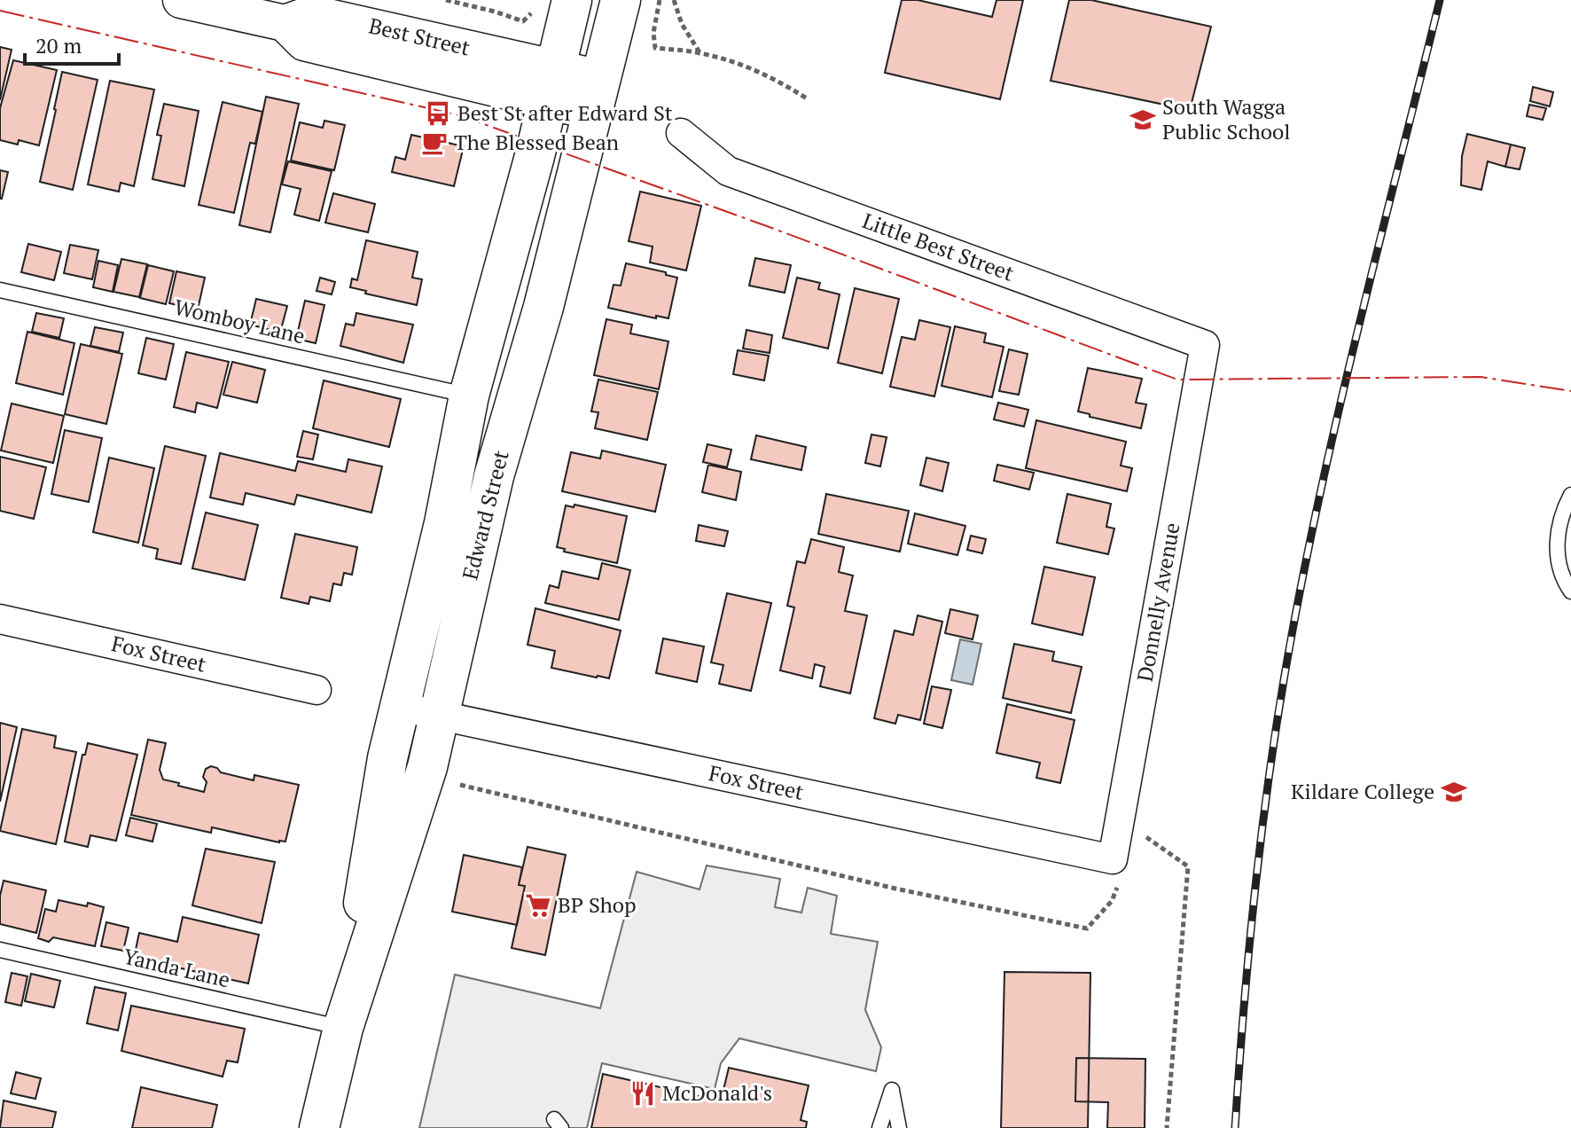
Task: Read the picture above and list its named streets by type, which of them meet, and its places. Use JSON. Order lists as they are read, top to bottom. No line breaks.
{"streets":{"highway":["Edward Street"],"street":["Best Street","Little Best Street","Donnelly Avenue","Fox Street"],"lane":["Womboy Lane","Yanda Lane"]},"crossings":[["Best Street","Edward Street"],["Little Best Street","Donnelly Avenue"],["Womboy Lane","Edward Street"],["Edward Street","Fox Street"],["Edward Street","Yanda Lane"],["Donnelly Avenue","Fox Street"]],"places":{"bus stop":["Best St after Edward St"],"school or university":["South Wagga Public School","Kildare College"],"cafe":["The Blessed Bean"],"supermarket":["BP Shop"],"restaurant":["McDonald's"]},"scale_bar":"20 m"}
